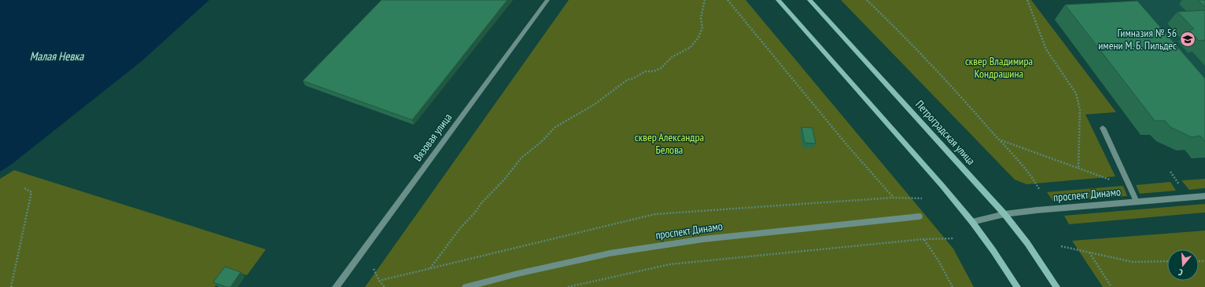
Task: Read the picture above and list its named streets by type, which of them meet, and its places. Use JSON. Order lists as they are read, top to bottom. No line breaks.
{"streets":{"street":["Петроградская улица","Вязовая улица","проспект Динамо"]},"crossings":[["Петроградская улица","проспект Динамо"]],"water":["Малая Невка"],"parks":["сквер Владимира Кондрашина","сквер Александра Белова"],"places":{"school or university":["Гимназия № 56 имени М. Б. Пильдес"]},"north":"bottom"}
